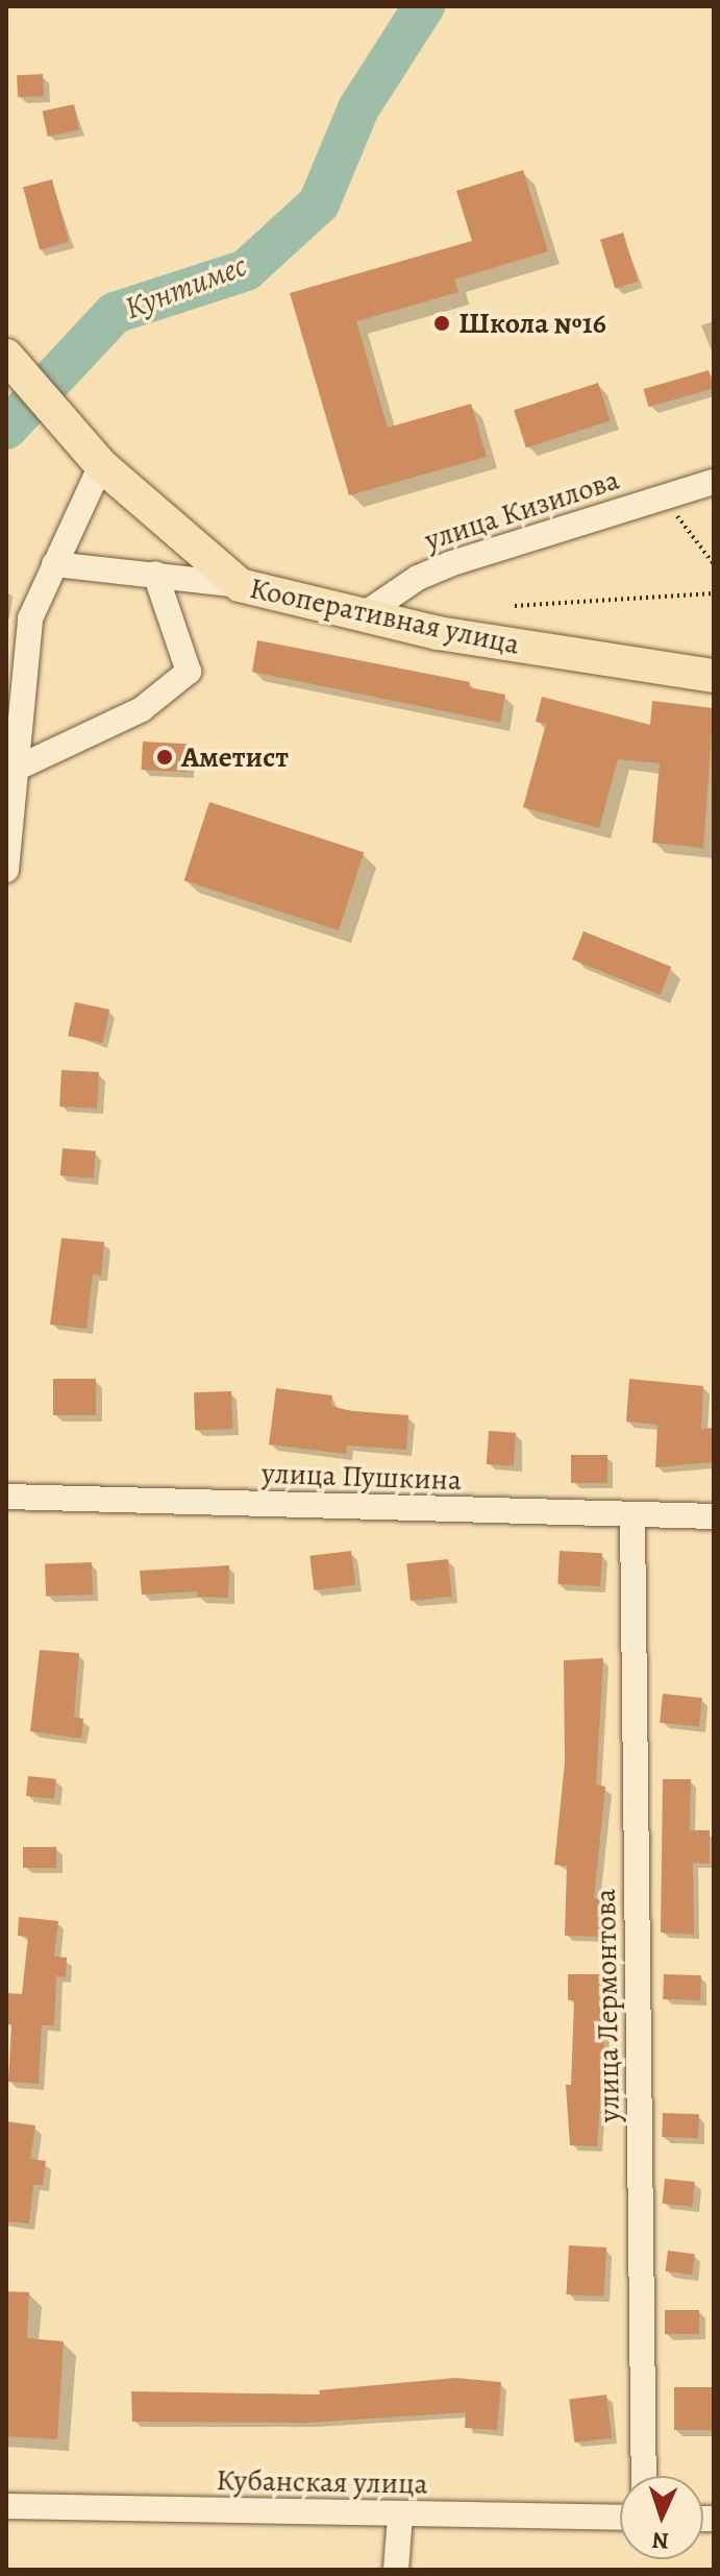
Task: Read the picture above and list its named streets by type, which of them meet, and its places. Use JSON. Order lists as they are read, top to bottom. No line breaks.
{"streets":{"main road":["Кооперативная улица"],"street":["улица Кизилова","улица Пушкина","улица Лермонтова","Кубанская улица"]},"crossings":[["улица Кизилова","Кооперативная улица"],["улица Пушкина","улица Лермонтова"]],"water":["Кунтимес"],"places":["Школа №16","Аметист"],"north":"bottom"}
